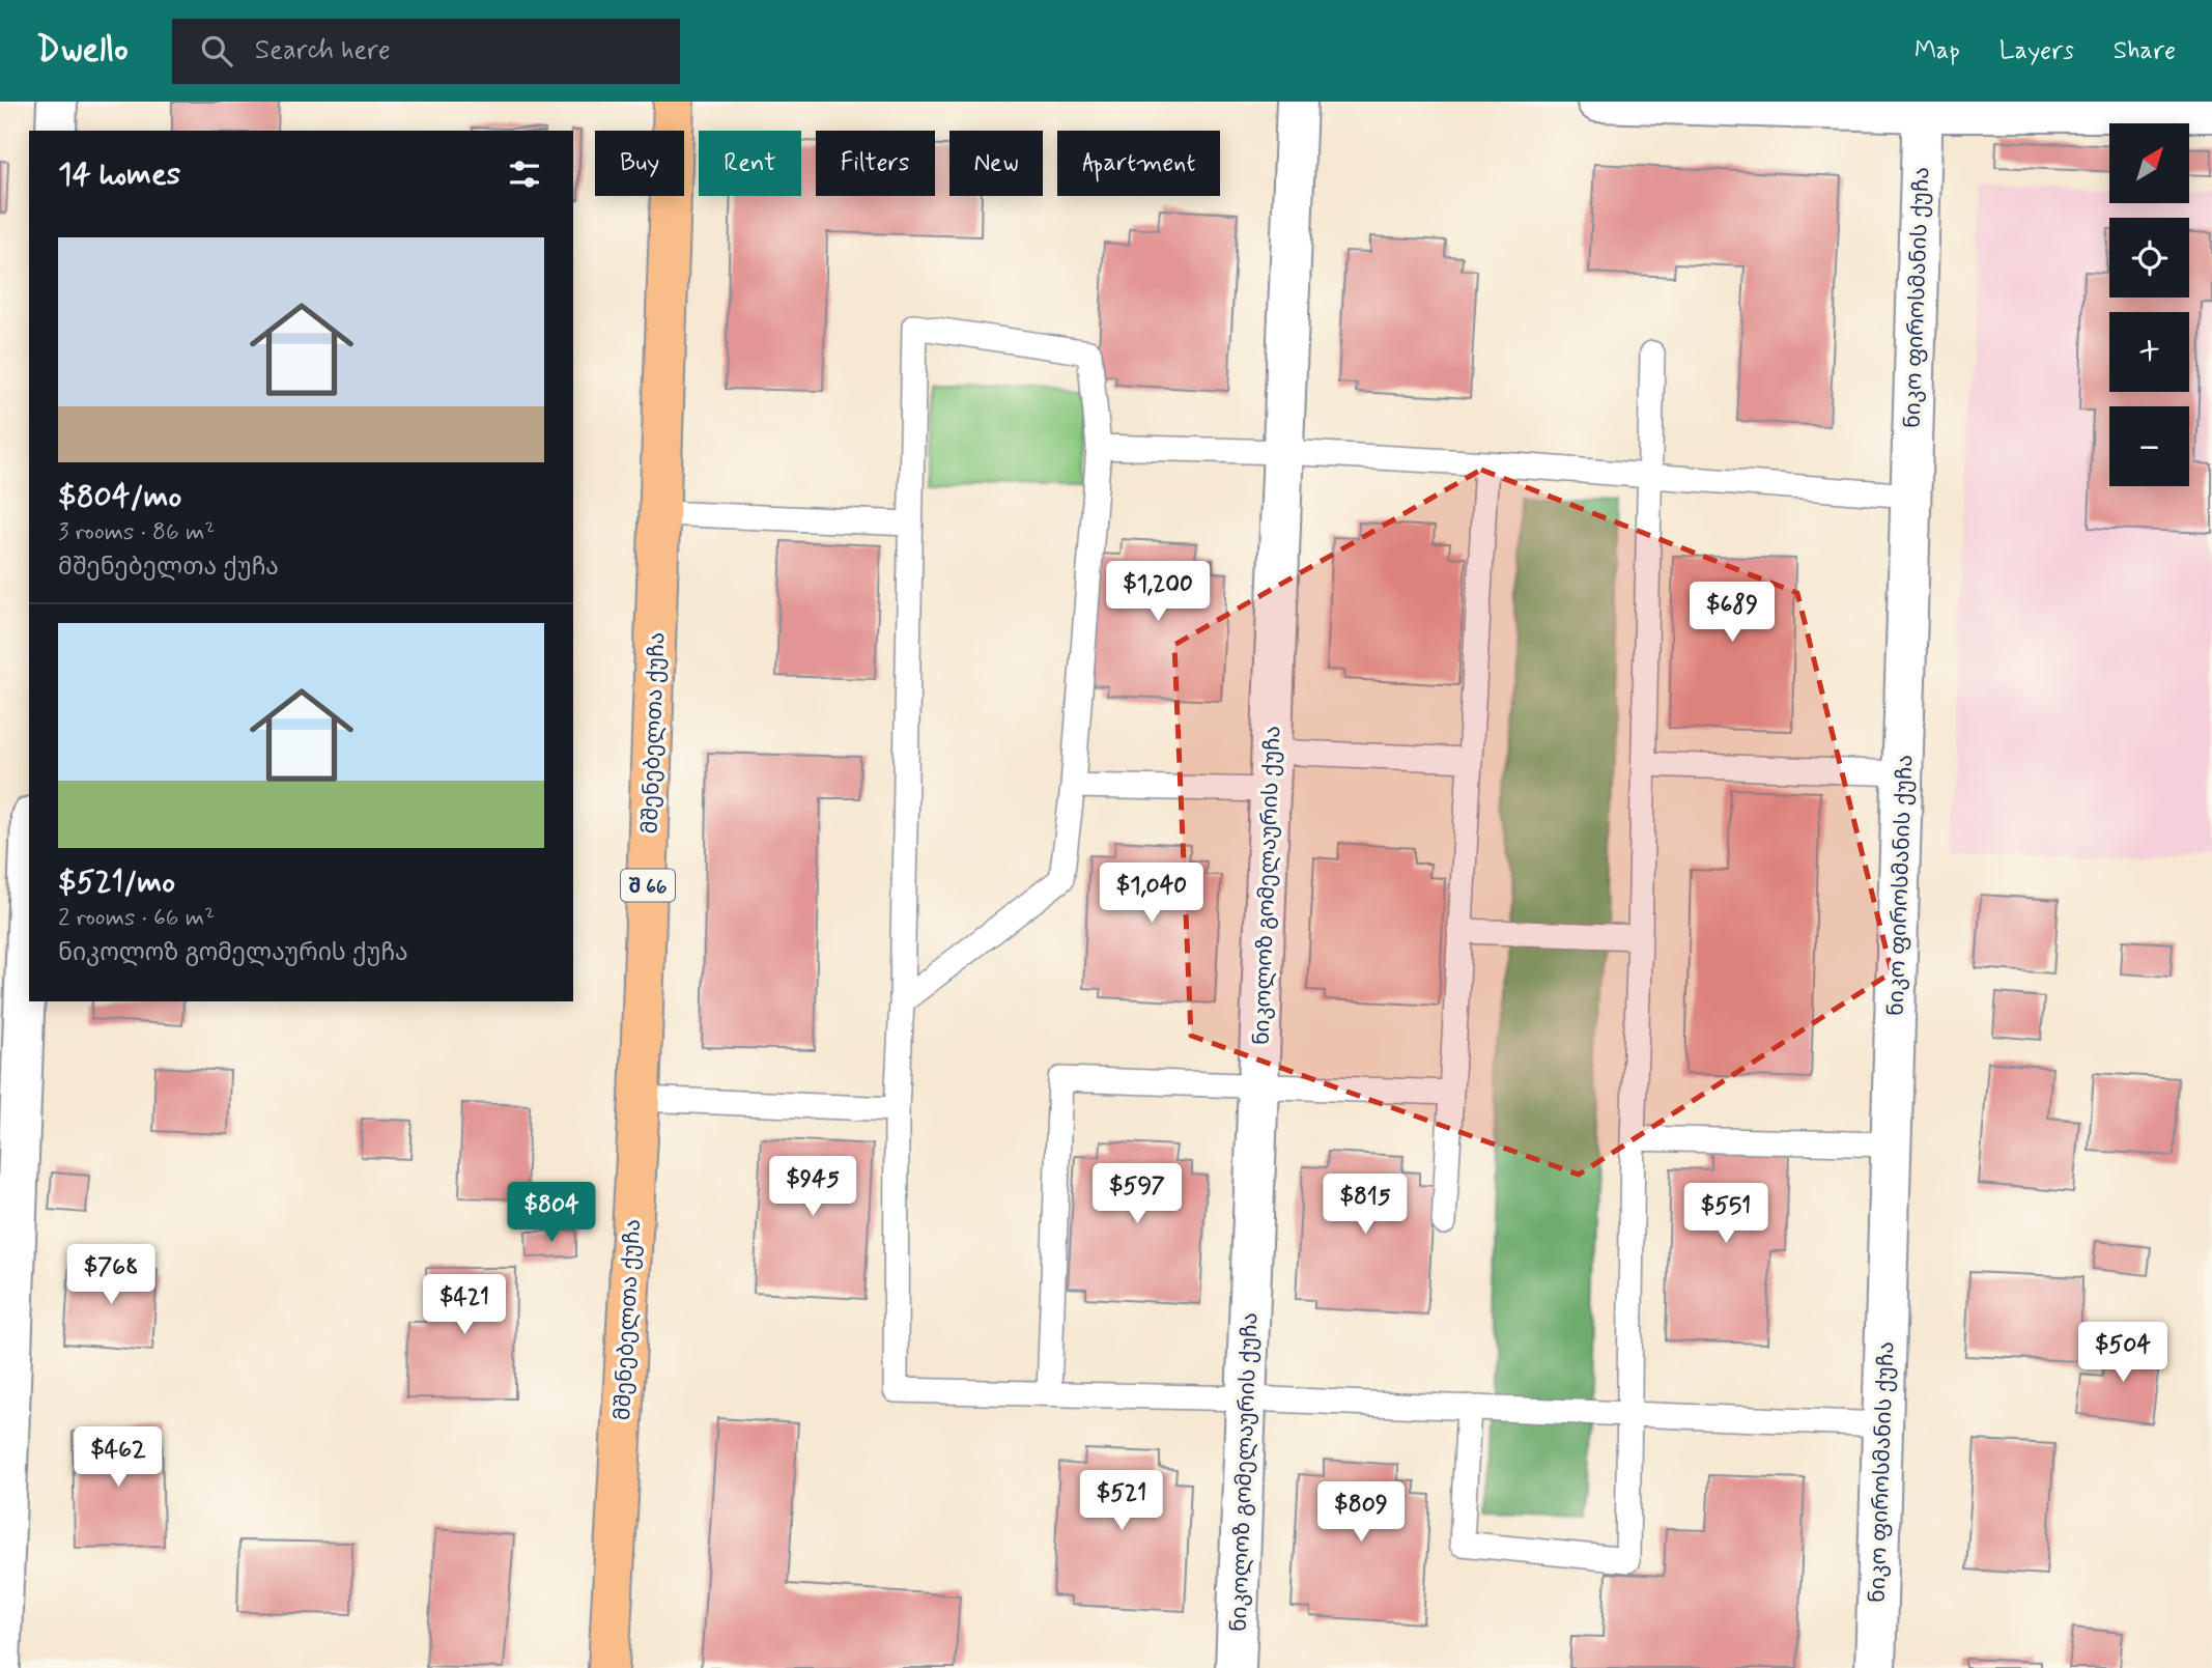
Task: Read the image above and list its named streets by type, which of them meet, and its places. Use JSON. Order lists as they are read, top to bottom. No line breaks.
{"streets":{"main road":["მშენებელთა ქუჩა","შ 66"],"street":["ნიკო ფიროსმანის ქუჩა","ნიკოლოზ გომელაურის ქუჩა"]},"north":"top right","page":{"header":"Dwello","search":"Search here","nav":["Map","Layers","Share"],"map_buttons":["+","−"],"chip":["Buy","Rent","Filters","New","Apartment"],"heading":"14 homes","list":[{"name":"$804/mo","note":"3 rooms · 86 m² · მშენებელთა ქუჩა"},{"name":"$521/mo","note":"2 rooms · 66 m² · ნიკოლოზ გომელაურის ქუჩა"}],"price":["$1,200","$689","$1,040","$945","$597","$815","$804","$551","$768","$421","$504","$462","$521","$809"]}}
